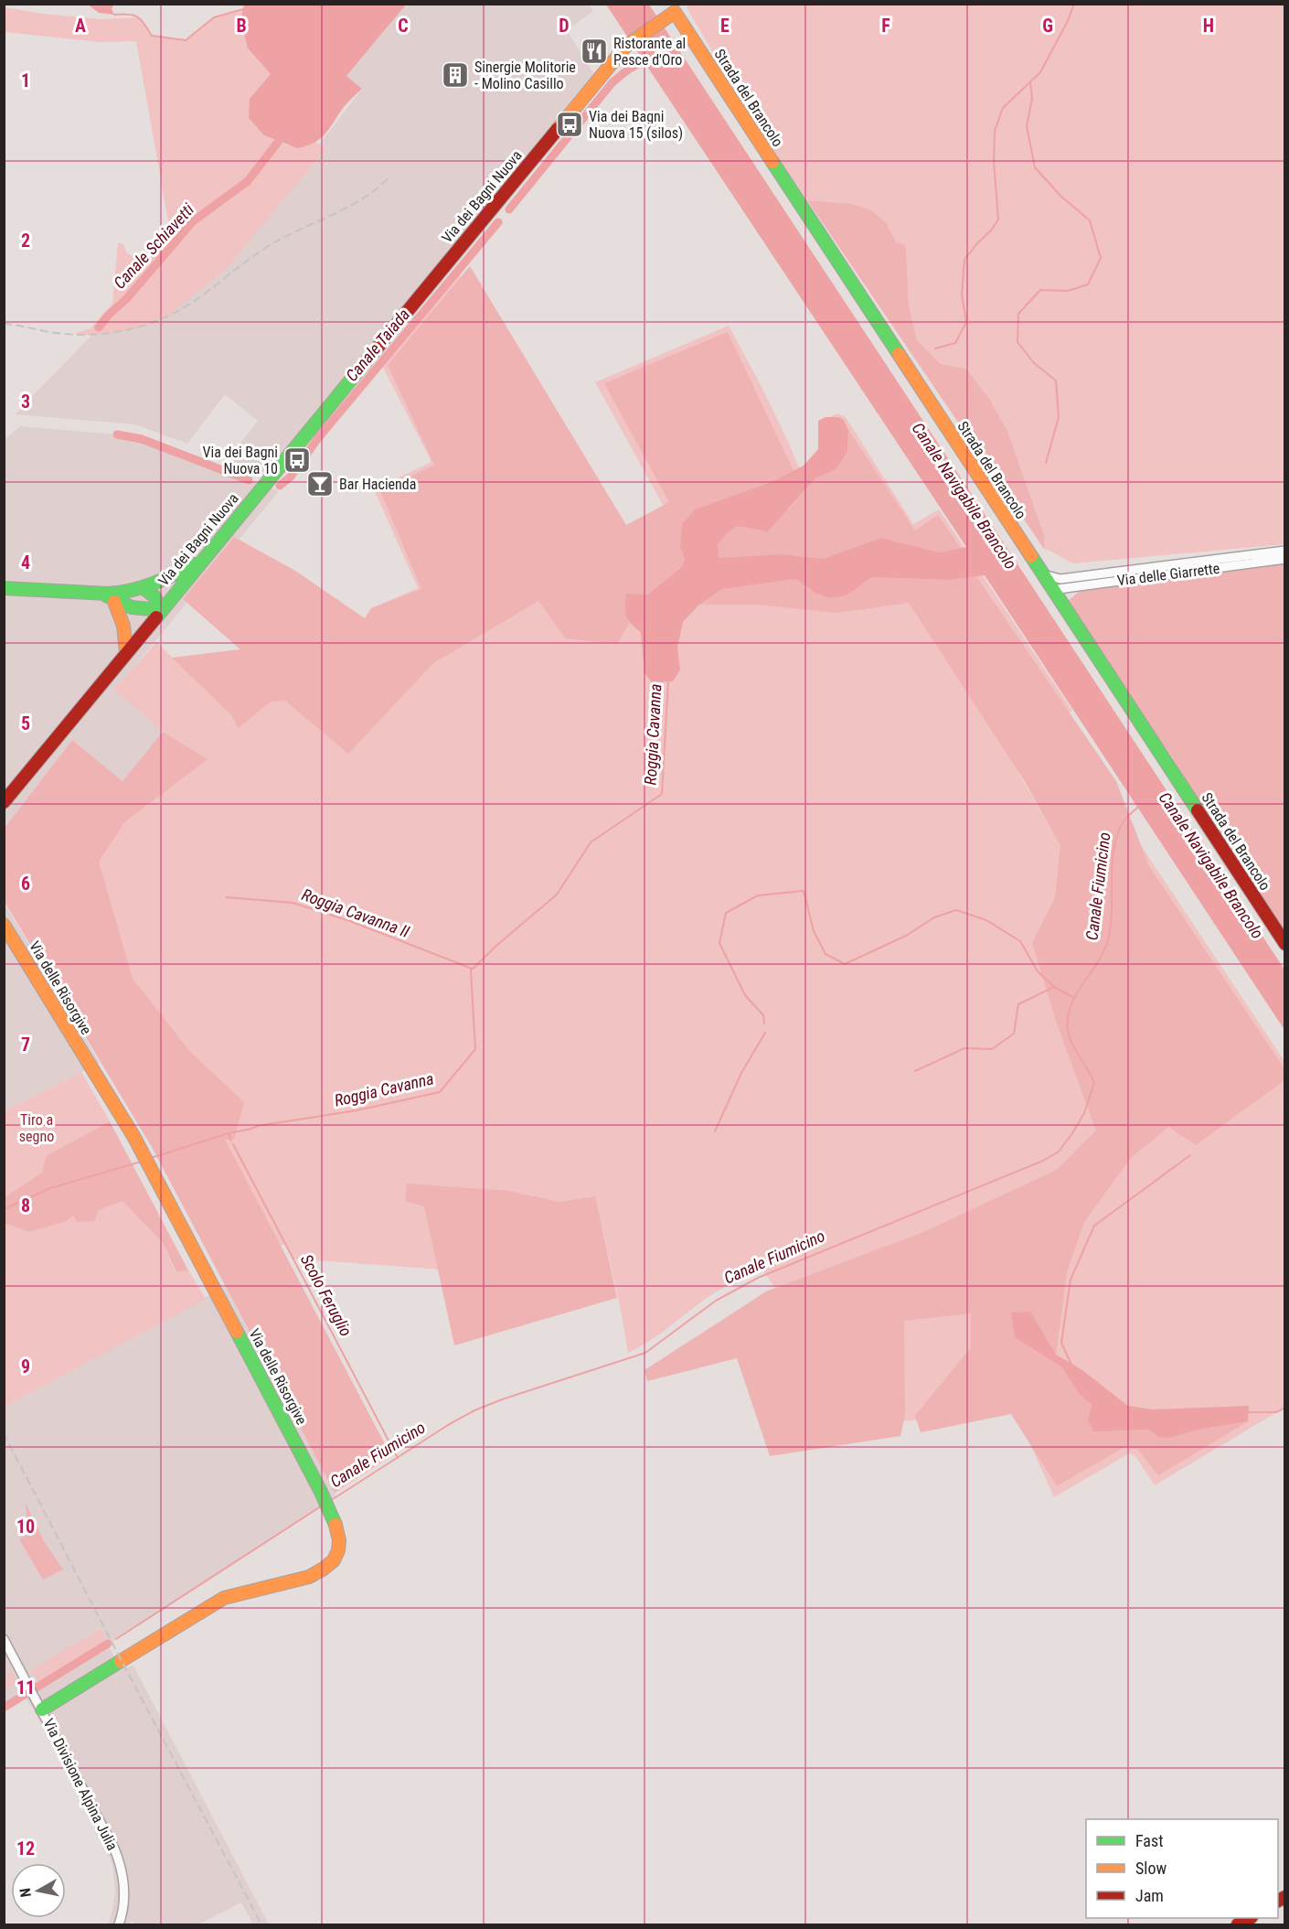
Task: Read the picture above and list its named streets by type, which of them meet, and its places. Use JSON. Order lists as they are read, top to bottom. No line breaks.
{"streets":{"street":["Strada del Brancolo","Via dei Bagni Nuova","Via delle Giarrette","Via delle Risorgive","Via Divisione Alpina Julia"]},"crossings":[["Strada del Brancolo","Via dei Bagni Nuova"],["Strada del Brancolo","Via delle Giarrette"],["Via delle Risorgive","Via Divisione Alpina Julia"]],"water":["Canale Schiavetti","Canale Taiada","Canale Navigabile Brancolo","Roggia Cavanna","Canale Fiumicino","Roggia Cavanna II","Scolo Feruglio"],"parks":["Tiro a segno"],"places":{"restaurant":["Ristorante al Pesce d'Oro"],"building":["Sinergie Molitorie - Molino Casillo"],"bus stop":["Via dei Bagni Nuova 15 (silos)","Via dei Bagni Nuova 10"],"bar":["Bar Hacienda"]},"legend":["Fast","Slow","Jam"],"north":"left","grid":{"columns":["A","B","C","D","E","F","G","H"],"rows":["1","2","3","4","5","6","7","8","9","10","11","12"]}}
